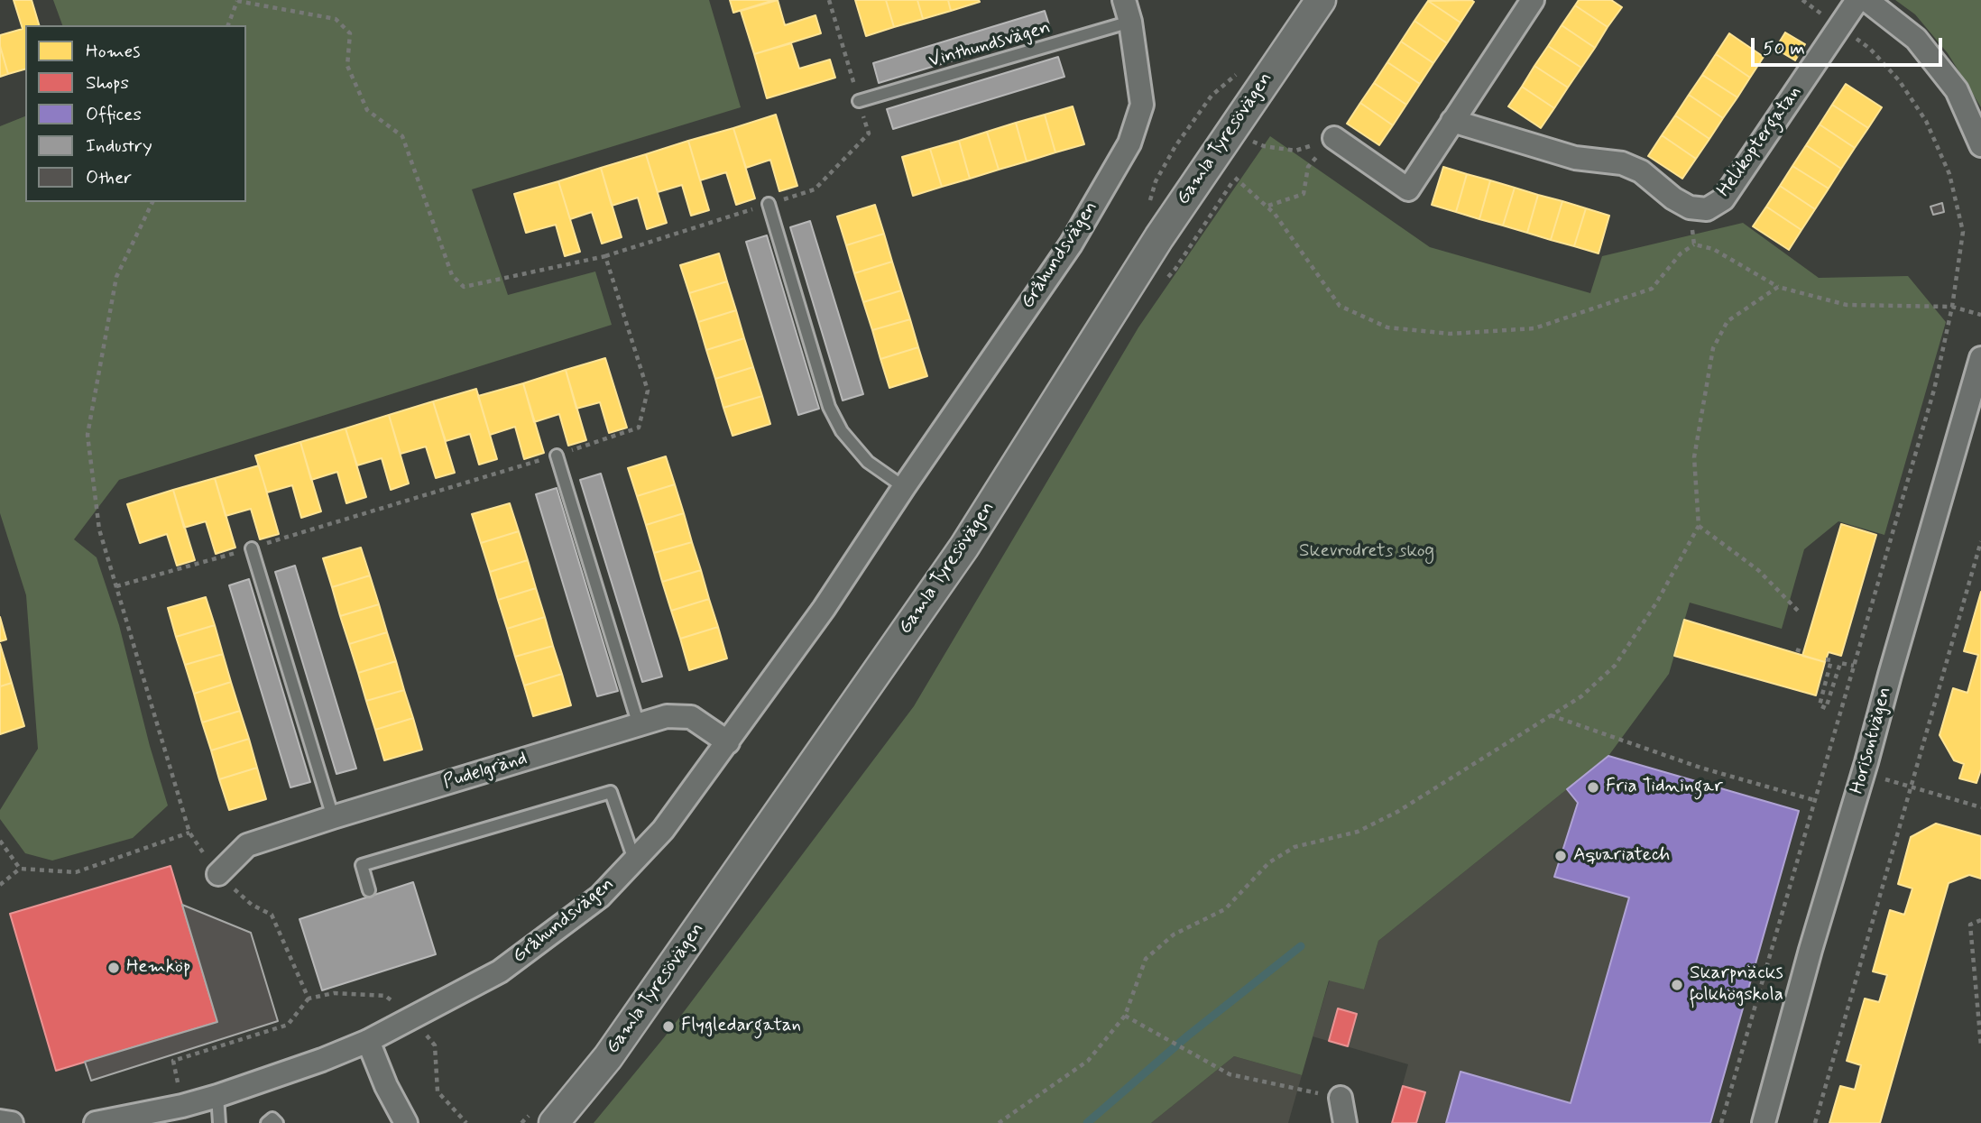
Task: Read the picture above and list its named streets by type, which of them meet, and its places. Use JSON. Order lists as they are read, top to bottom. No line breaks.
{"streets":{"street":["Gamla Tyresövägen","Helikoptergatan","Gråhundsvägen","Horisontvägen","Pudelgränd"],"lane":["Vinthundsvägen"]},"crossings":[["Vinthundsvägen","Gråhundsvägen"],["Gråhundsvägen","Pudelgränd"]],"parks":["Skevrodrets skog"],"places":["Fria Tidningar","Aquariatech","Hemköp","Skarpnäcks folkhögskola","Flygledargatan"],"legend":["Homes","Shops","Offices","Industry","Other"],"scale_bar":"50 m"}
